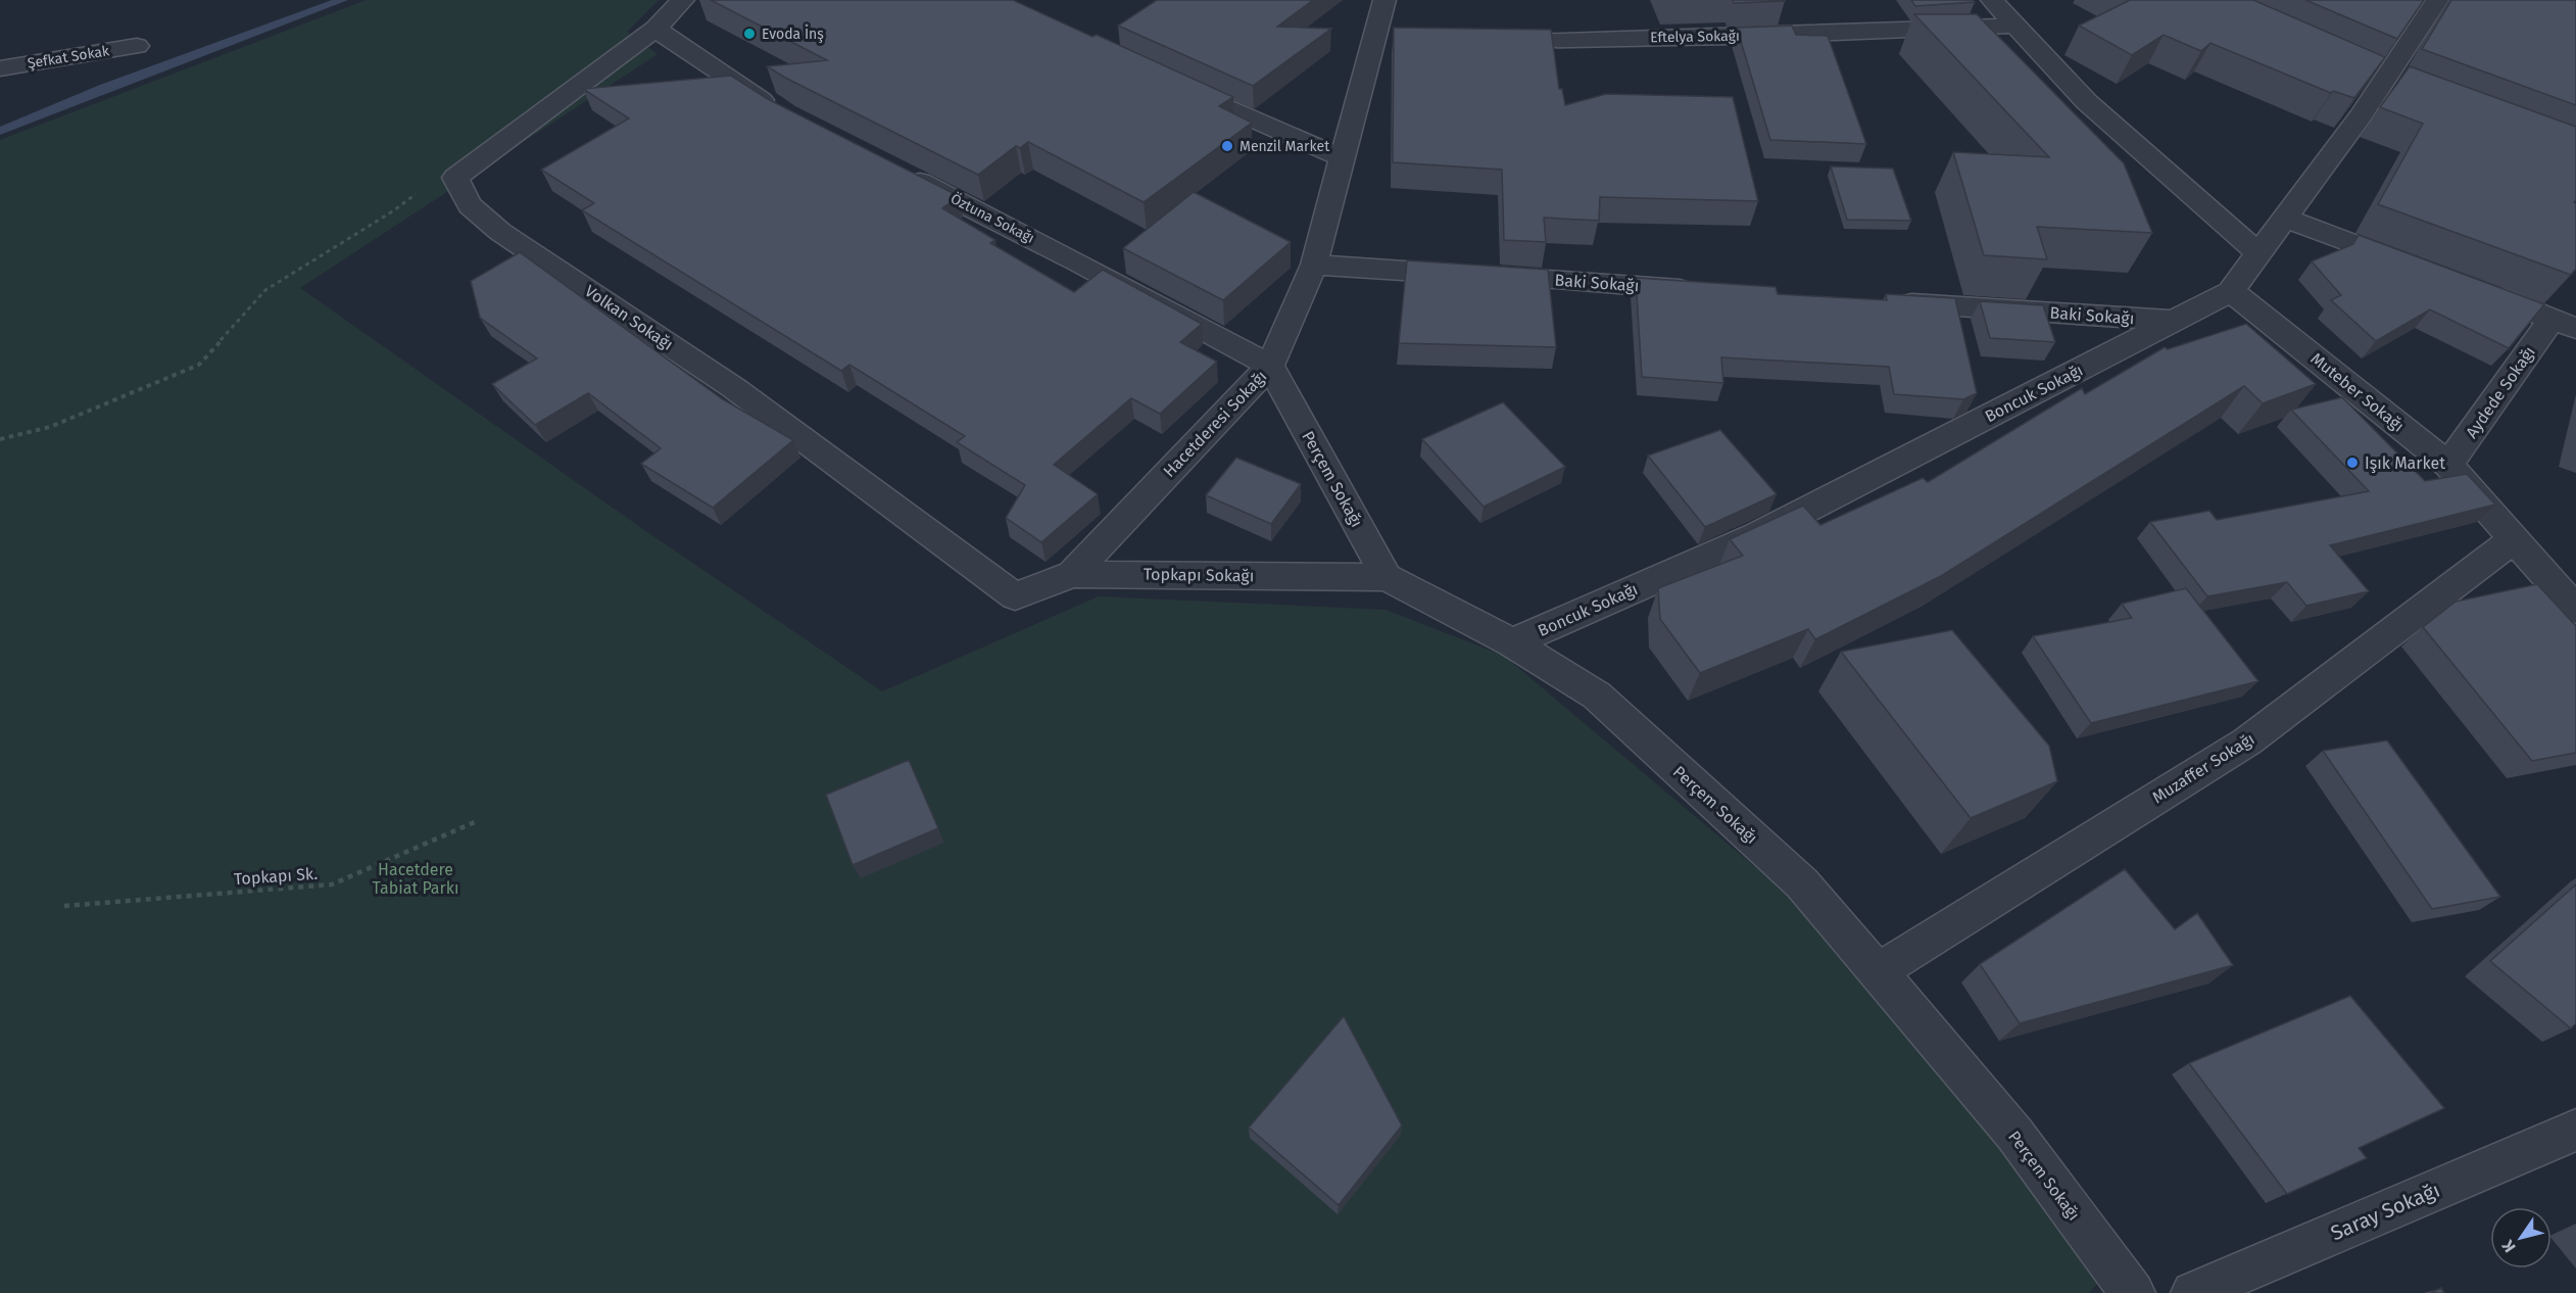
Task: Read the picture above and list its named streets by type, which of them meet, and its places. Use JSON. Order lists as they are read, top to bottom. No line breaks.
{"streets":{"street":["Eftelya Sokağı","Şefkat Sokak","Öztuna Sokağı","Baki Sokağı","Volkan Sokağı","Muteber Sokağı","Aydede Sokağı","Boncuk Sokağı","Hacetderesi Sokağı","Perçem Sokağı","Topkapı Sokağı","Muzaffer Sokağı","Saray Sokağı"],"path":["Topkapı Sk."]},"crossings":[["Öztuna Sokağı","Hacetderesi Sokağı"],["Öztuna Sokağı","Perçem Sokağı"],["Baki Sokağı","Boncuk Sokağı"],["Baki Sokağı","Hacetderesi Sokağı"],["Volkan Sokağı","Topkapı Sokağı"],["Muteber Sokağı","Aydede Sokağı"],["Muteber Sokağı","Boncuk Sokağı"],["Muteber Sokağı","Muzaffer Sokağı"],["Boncuk Sokağı","Perçem Sokağı"],["Hacetderesi Sokağı","Perçem Sokağı"],["Hacetderesi Sokağı","Topkapı Sokağı"],["Perçem Sokağı","Topkapı Sokağı"],["Perçem Sokağı","Muzaffer Sokağı"]],"parks":["Hacetdere Tabiat Parkı"],"places":["Evoda İnş","Menzil Market","Işık Market"],"north":"bottom left"}
